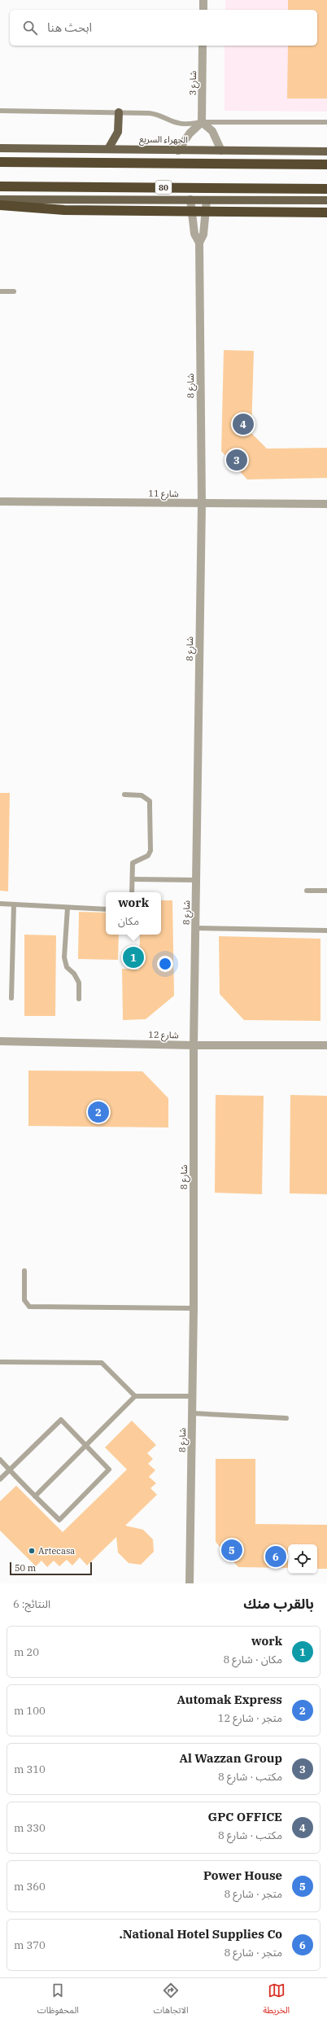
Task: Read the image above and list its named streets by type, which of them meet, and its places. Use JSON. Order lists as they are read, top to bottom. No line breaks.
{"streets":{"highway":["80"],"main road":["الجهراء السريع"],"street":["شارع 3","شارع 8","شارع 11","شارع 12"]},"crossings":[["شارع 8","شارع 11"],["شارع 8","شارع 12"]],"places":["Artecasa"],"scale_bar":"50 m","page":{"search":"ابحث هنا","pins":["4","3","1","2","5","6"],"popup":["work","مكان"],"scale":"50 m","heading":["بالقرب منك","النتائج: 6"],"list":[{"mark":"1","name":"work","note":"مكان · شارع 8","value":"20 m"},{"mark":"2","name":"Automak Express","note":"متجر · شارع 12","value":"100 m"},{"mark":"3","name":"Al Wazzan Group","note":"مكتب · شارع 8","value":"310 m"},{"mark":"4","name":"GPC OFFICE","note":"مكتب · شارع 8","value":"330 m"},{"mark":"5","name":"Power House","note":"متجر · شارع 8","value":"360 m"},{"mark":"6","name":"National Hotel Supplies Co.","note":"متجر · شارع 8","value":"370 m"}],"nav":["الخريطة","الاتجاهات","المحفوظات"]}}
